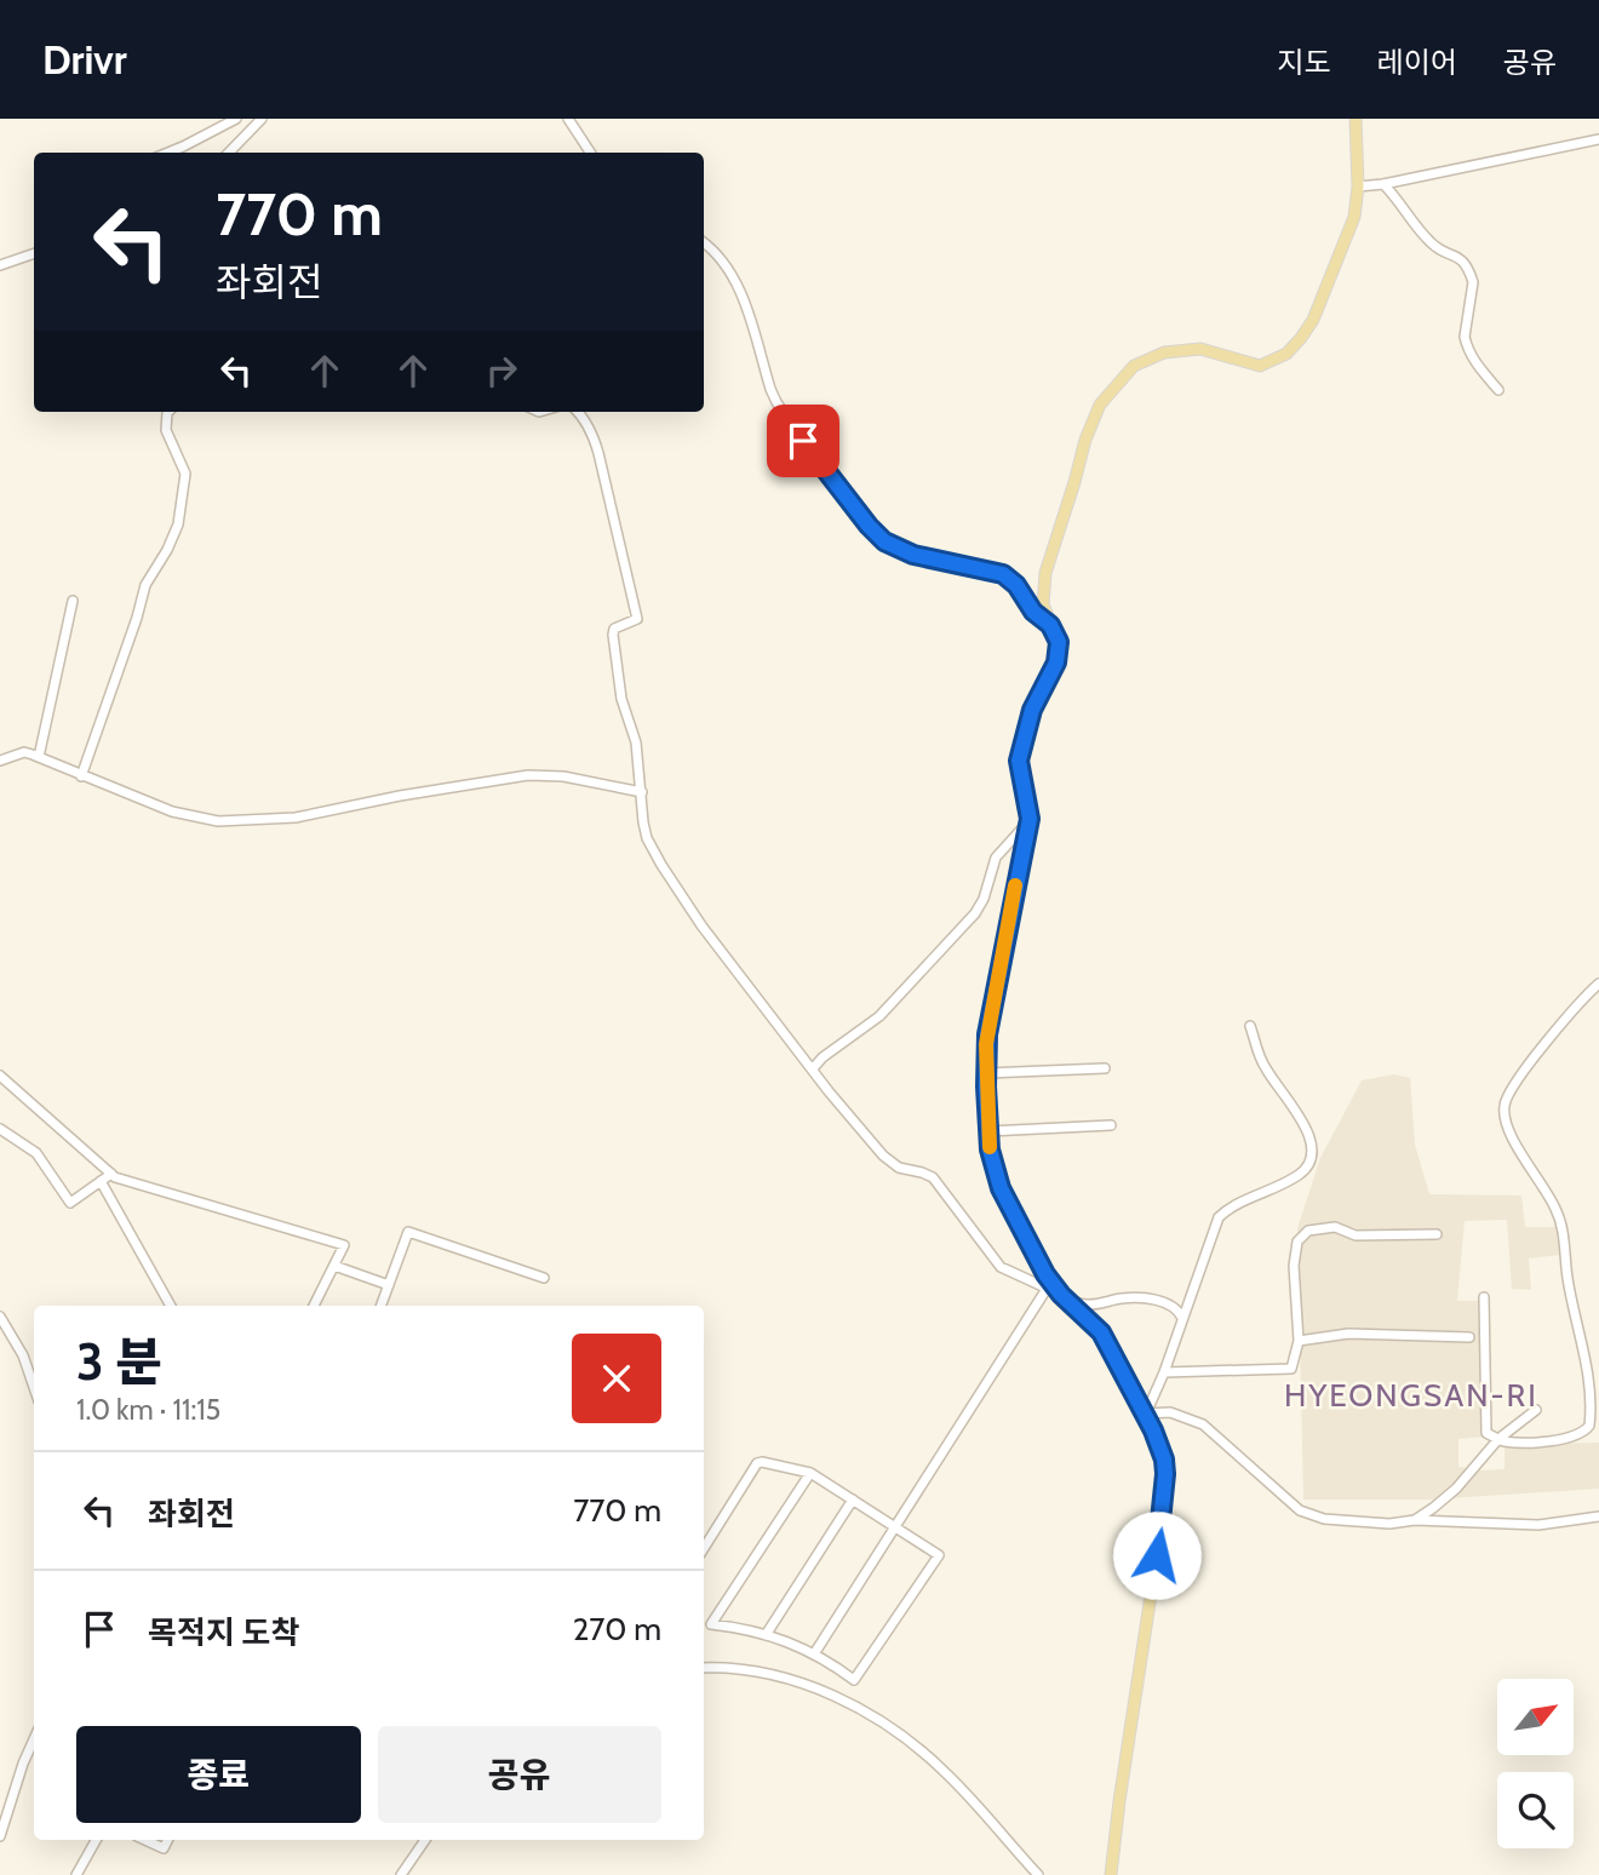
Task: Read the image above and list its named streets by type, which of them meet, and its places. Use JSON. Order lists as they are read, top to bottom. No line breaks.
{"districts":["HYEONGSAN-RI"],"north":"top right","page":{"header":"Drivr","nav":["지도","레이어","공유"],"turn":["770 m","좌회전"],"heading":["3 분","1.0 km · 11:15"],"list":[{"name":"좌회전","value":"770 m"},{"name":"목적지 도착","value":"270 m"}],"buttons":["종료","공유"]}}
